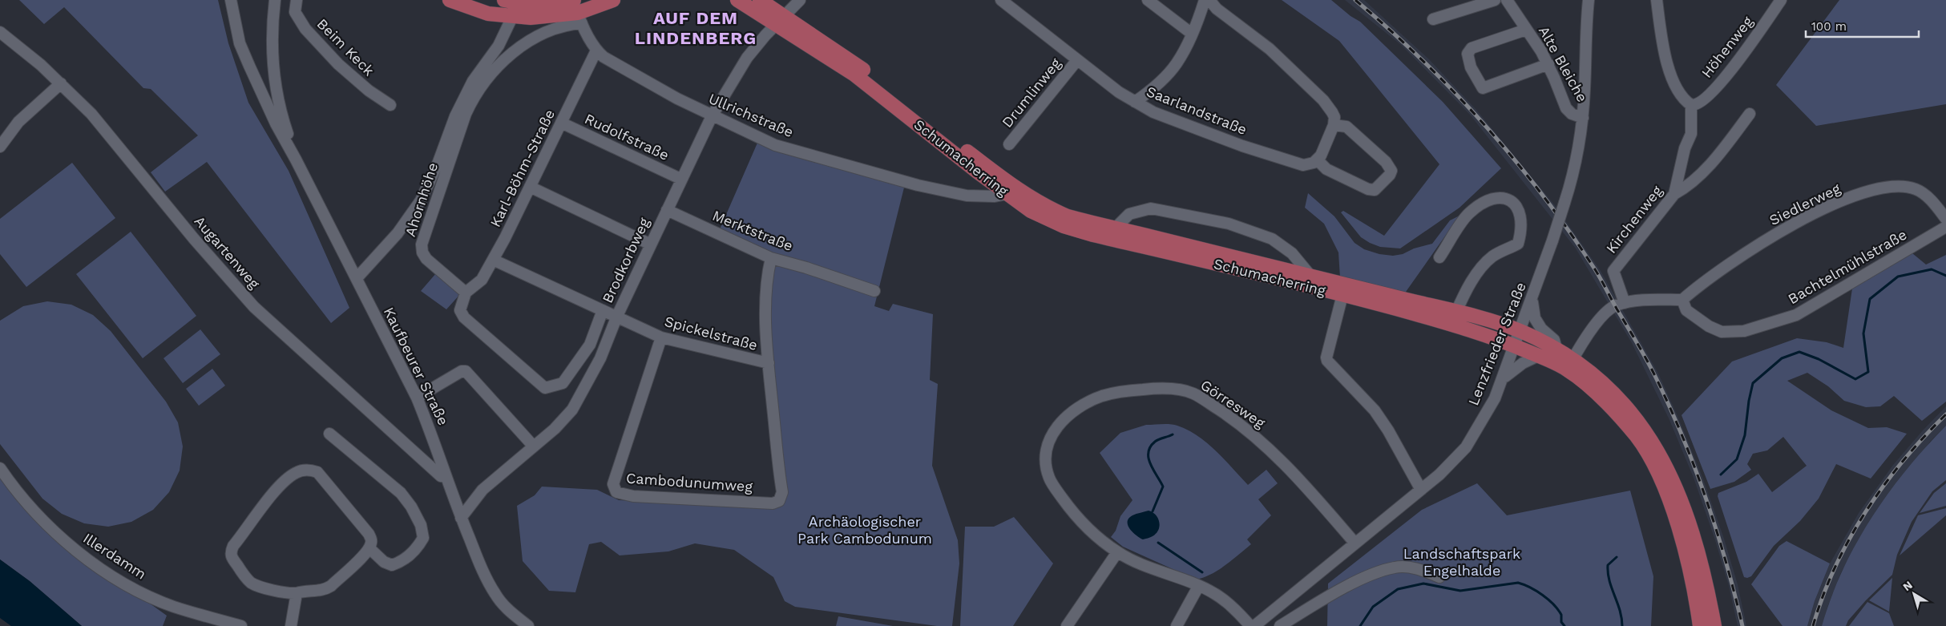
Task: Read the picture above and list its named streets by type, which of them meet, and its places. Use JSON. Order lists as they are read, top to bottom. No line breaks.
{"streets":{"main road":["Schumacherring"],"street":["Beim Keck","Höhenweg","Alte Bleiche","Drumlinweg","Saarlandstraße","Ullrichstraße","Rudolfstraße","Karl-Böhm-Straße","Ahornhöhe","Siedlerweg","Kirchenweg","Merktstraße","Augartenweg","Brodkorbweg","Bachtelmühlstraße","Spickelstraße","Lenzfrieder Straße","Kaufbeurer Straße","Görresweg","Cambodunumweg","Illerdamm"]},"crossings":[["Höhenweg","Kirchenweg"],["Alte Bleiche","Lenzfrieder Straße"],["Drumlinweg","Saarlandstraße"],["Ullrichstraße","Schumacherring"],["Ullrichstraße","Karl-Böhm-Straße"],["Ullrichstraße","Ahornhöhe"],["Ullrichstraße","Brodkorbweg"],["Rudolfstraße","Karl-Böhm-Straße"],["Rudolfstraße","Brodkorbweg"],["Schumacherring","Brodkorbweg"],["Schumacherring","Lenzfrieder Straße"],["Karl-Böhm-Straße","Ahornhöhe"],["Karl-Böhm-Straße","Spickelstraße"],["Siedlerweg","Bachtelmühlstraße"],["Merktstraße","Brodkorbweg"],["Augartenweg","Kaufbeurer Straße"],["Brodkorbweg","Spickelstraße"],["Brodkorbweg","Kaufbeurer Straße"],["Spickelstraße","Cambodunumweg"],["Lenzfrieder Straße","Görresweg"]],"districts":["AUF DEM LINDENBERG"],"parks":["Archäologischer Park Cambodunum","Landschaftspark Engelhalde"],"scale_bar":"100 m","north":"top left"}
